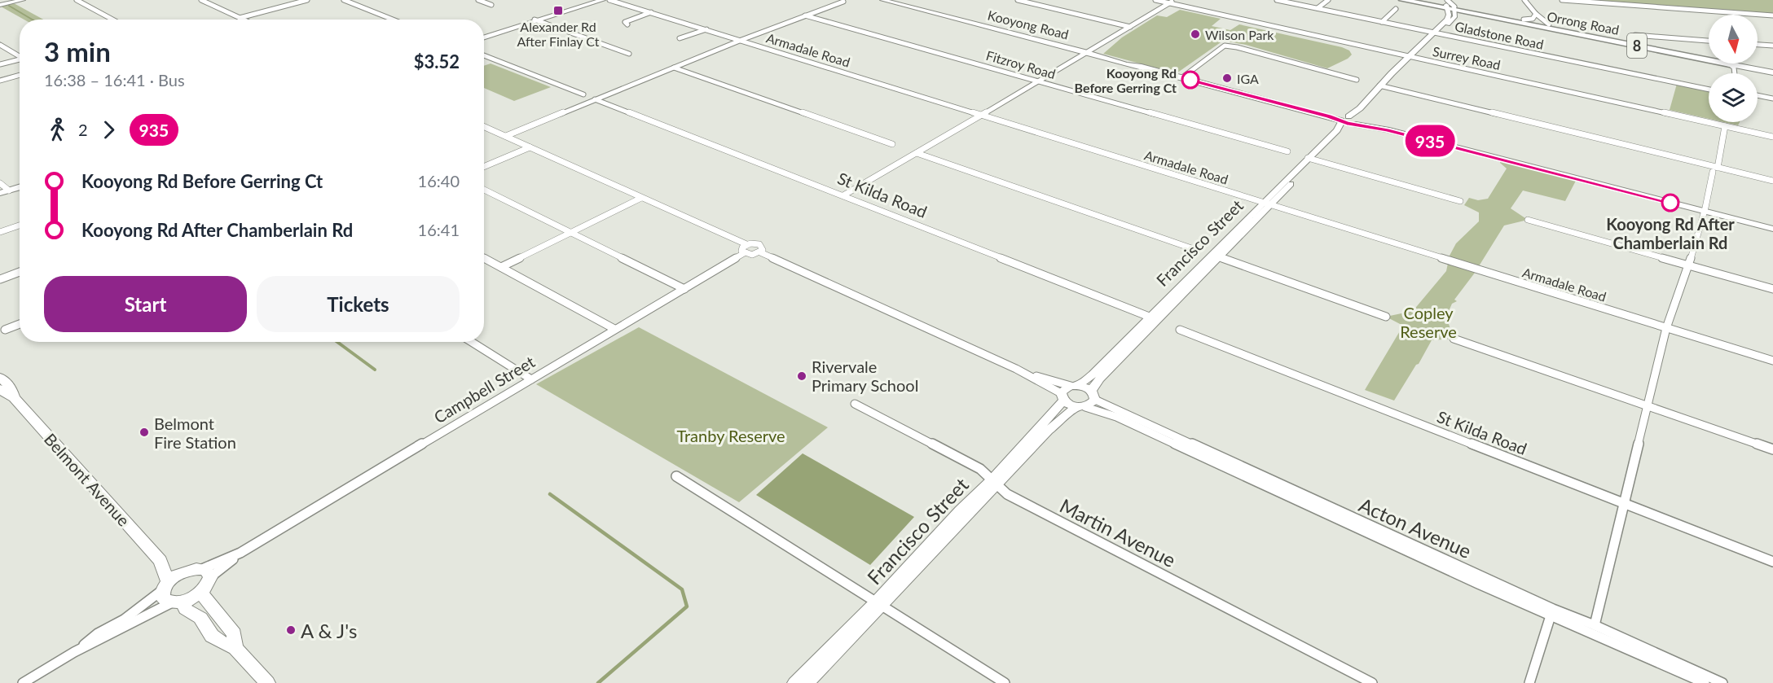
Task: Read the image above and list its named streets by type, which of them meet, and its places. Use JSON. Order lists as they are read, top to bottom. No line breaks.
{"streets":{"highway":["Orrong Road","8"],"main road":["Belmont Avenue"],"street":["Kooyong Road","Gladstone Road","Armadale Road","Surrey Road","Fitzroy Road","St Kilda Road","Francisco Street","Campbell Street","Acton Avenue","Martin Avenue"]},"crossings":[["Orrong Road","Francisco Street"],["Kooyong Road","Francisco Street"],["Gladstone Road","Francisco Street"],["Armadale Road","Francisco Street"],["Surrey Road","Francisco Street"],["St Kilda Road","Francisco Street"],["Francisco Street","Acton Avenue"],["Francisco Street","Martin Avenue"]],"parks":["Copley Reserve","Tranby Reserve"],"places":{"transit":["Alexander Rd After Finlay Ct"],"other":["Wilson Park","IGA","Kooyong Rd Before Gerring Ct","Kooyong Rd After Chamberlain Rd","Rivervale Primary School","Belmont Fire Station","A & J's"]},"lines":["bus line 935"],"north":"bottom","page":{"on_map":"935","heading":["3 min","16:38 – 16:41 · Bus","$3.52"],"legs":["2","935"],"list":[{"name":"Kooyong Rd Before Gerring Ct","value":"16:40"},{"name":"Kooyong Rd After Chamberlain Rd","value":"16:41"}],"buttons":["Start","Tickets"]}}
